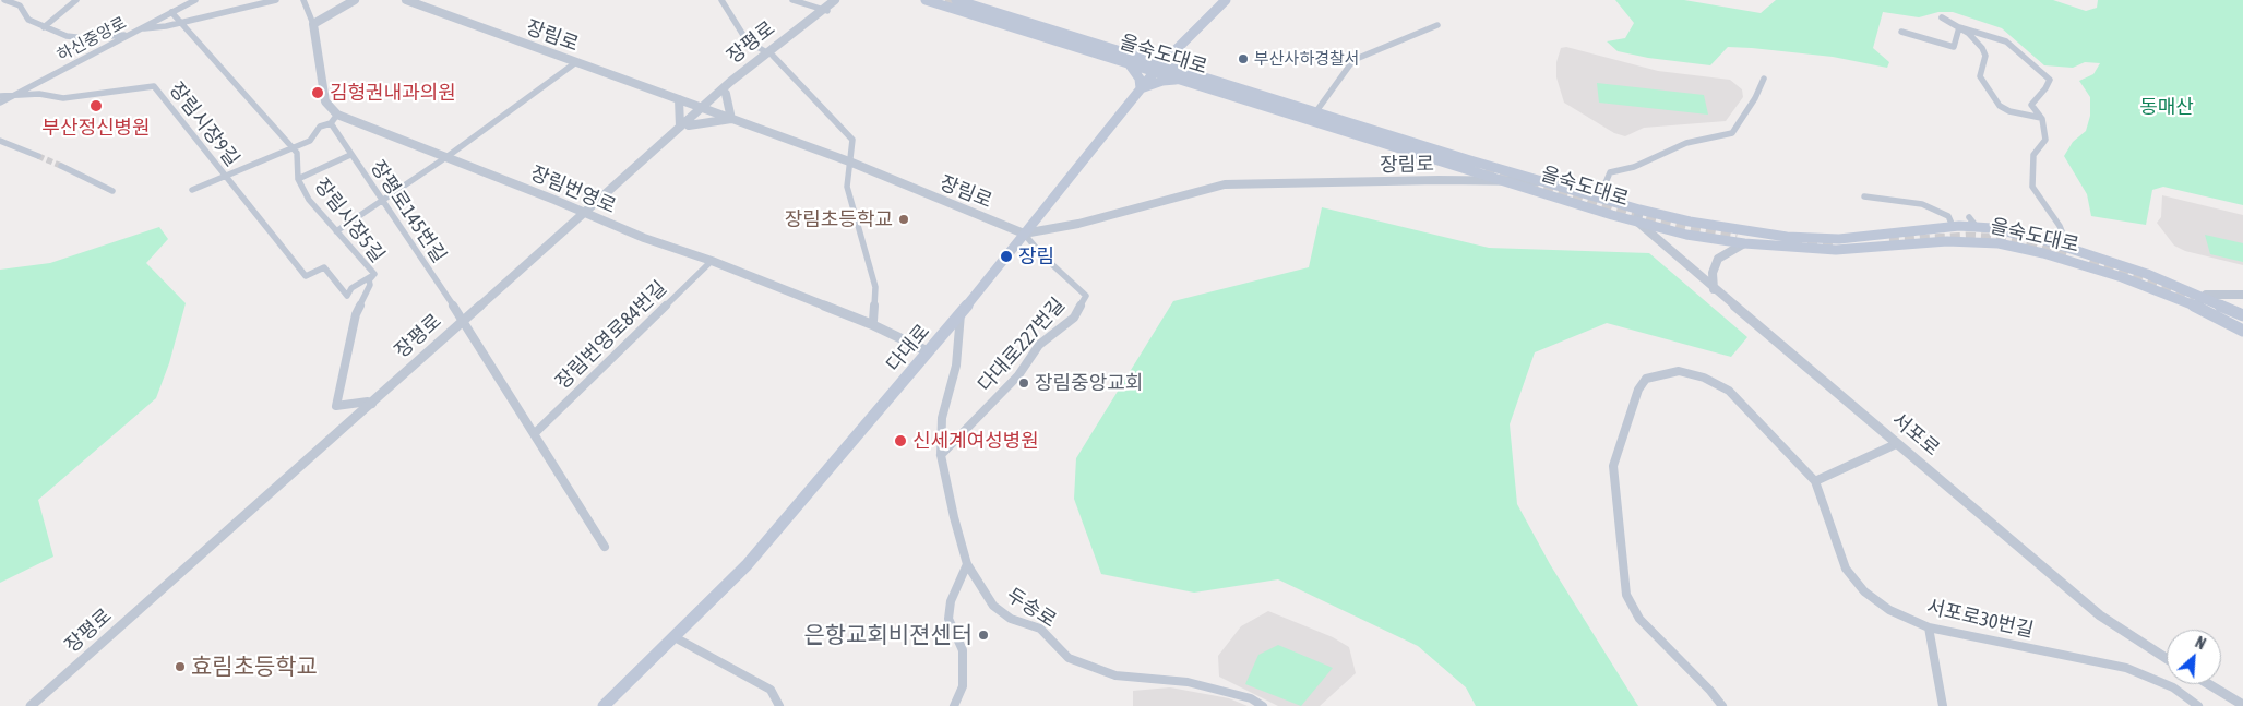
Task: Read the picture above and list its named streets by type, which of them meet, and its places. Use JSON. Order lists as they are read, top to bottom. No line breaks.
{"streets":{"main road":["을숙도대로","다대로"],"street":["장림로","하신중앙로","장평로","장림시장9길","장림번영로","장평로145번길","장림시장5길","장림번영로84번길","다대로227번길","서포로","두송로","서포로30번길"]},"crossings":[["장림로","장평로"],["장림로","을숙도대로"],["장림로","다대로227번길"],["장림로","다대로"],["하신중앙로","장림시장9길"],["하신중앙로","장림시장5길"],["장평로","장림번영로"],["장평로","장평로145번길"],["장평로","장림시장5길"],["을숙도대로","다대로"],["을숙도대로","서포로"],["장림시장9길","장림시장5길"],["장림번영로","장림번영로84번길"],["장림번영로","다대로"],["장평로145번길","장림번영로84번길"],["다대로227번길","다대로"],["다대로227번길","두송로"],["다대로","두송로"]],"parks":["동매산"],"places":["부산사하경찰서","김형권내과의원","부산정신병원","장림초등학교","장림","장림중앙교회","신세계여성병원","은항교회비젼센터","효림초등학교"],"north":"top right"}
